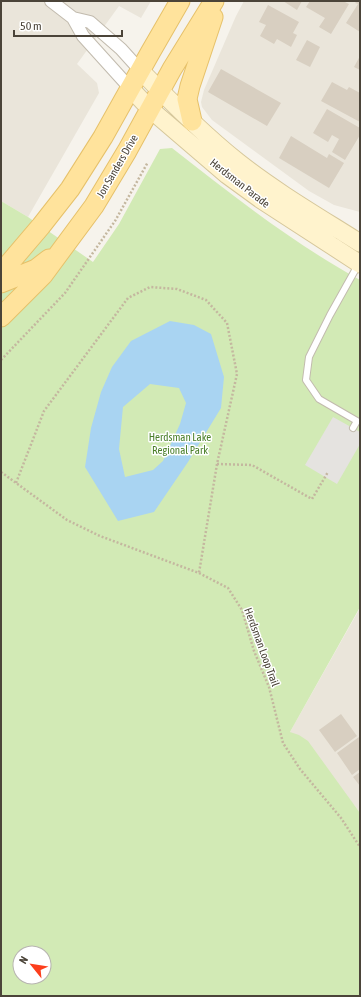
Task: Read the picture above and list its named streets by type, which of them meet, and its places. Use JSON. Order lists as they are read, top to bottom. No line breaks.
{"streets":{"main road":["Jon Sanders Drive","Herdsman Parade"],"path":["Herdsman Loop Trail"]},"crossings":[["Jon Sanders Drive","Herdsman Parade"]],"parks":["Herdsman Lake Regional Park"],"scale_bar":"50 m","north":"top left"}
